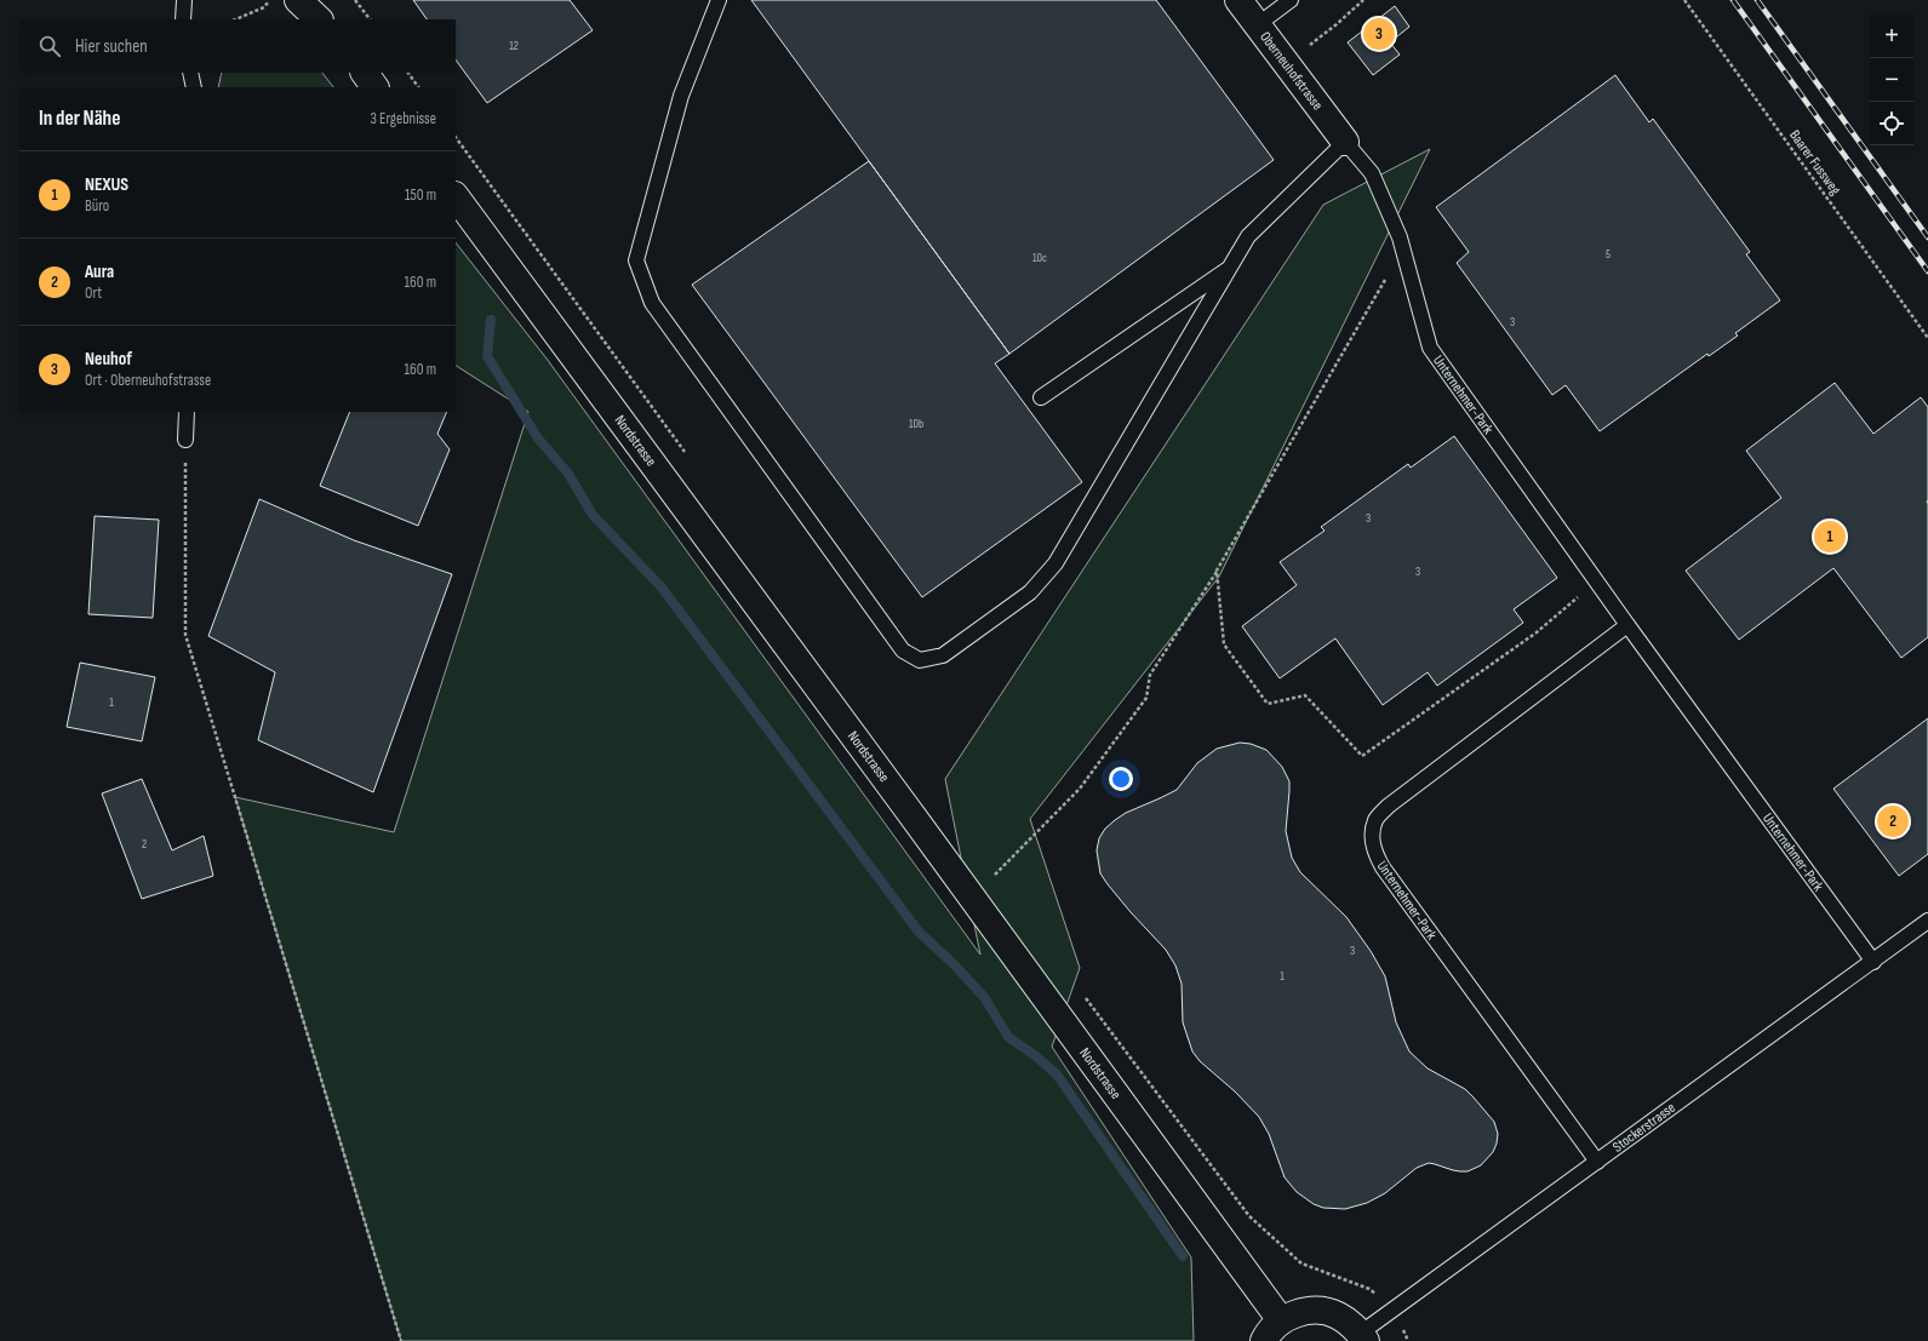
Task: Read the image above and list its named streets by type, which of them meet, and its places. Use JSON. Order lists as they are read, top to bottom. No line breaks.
{"streets":{"main road":["Oberneuhofstrasse","Nordstrasse"],"lane":["Unternehmer-Park","Stockerstrasse"],"path":["Baarer Fussweg"]},"crossings":[["Oberneuhofstrasse","Unternehmer-Park"],["Unternehmer-Park","Stockerstrasse"]],"house_numbers":["12","5","10c","3","10b","3","3","1","2","3","1"],"page":{"map_buttons":["+","−"],"pins":["3","1","2"],"search":"Hier suchen","heading":["In der Nähe","3 Ergebnisse"],"list":[{"mark":"1","name":"NEXUS","note":"Büro","value":"150 m"},{"mark":"2","name":"Aura","note":"Ort","value":"160 m"},{"mark":"3","name":"Neuhof","note":"Ort · Oberneuhofstrasse","value":"160 m"}]}}
